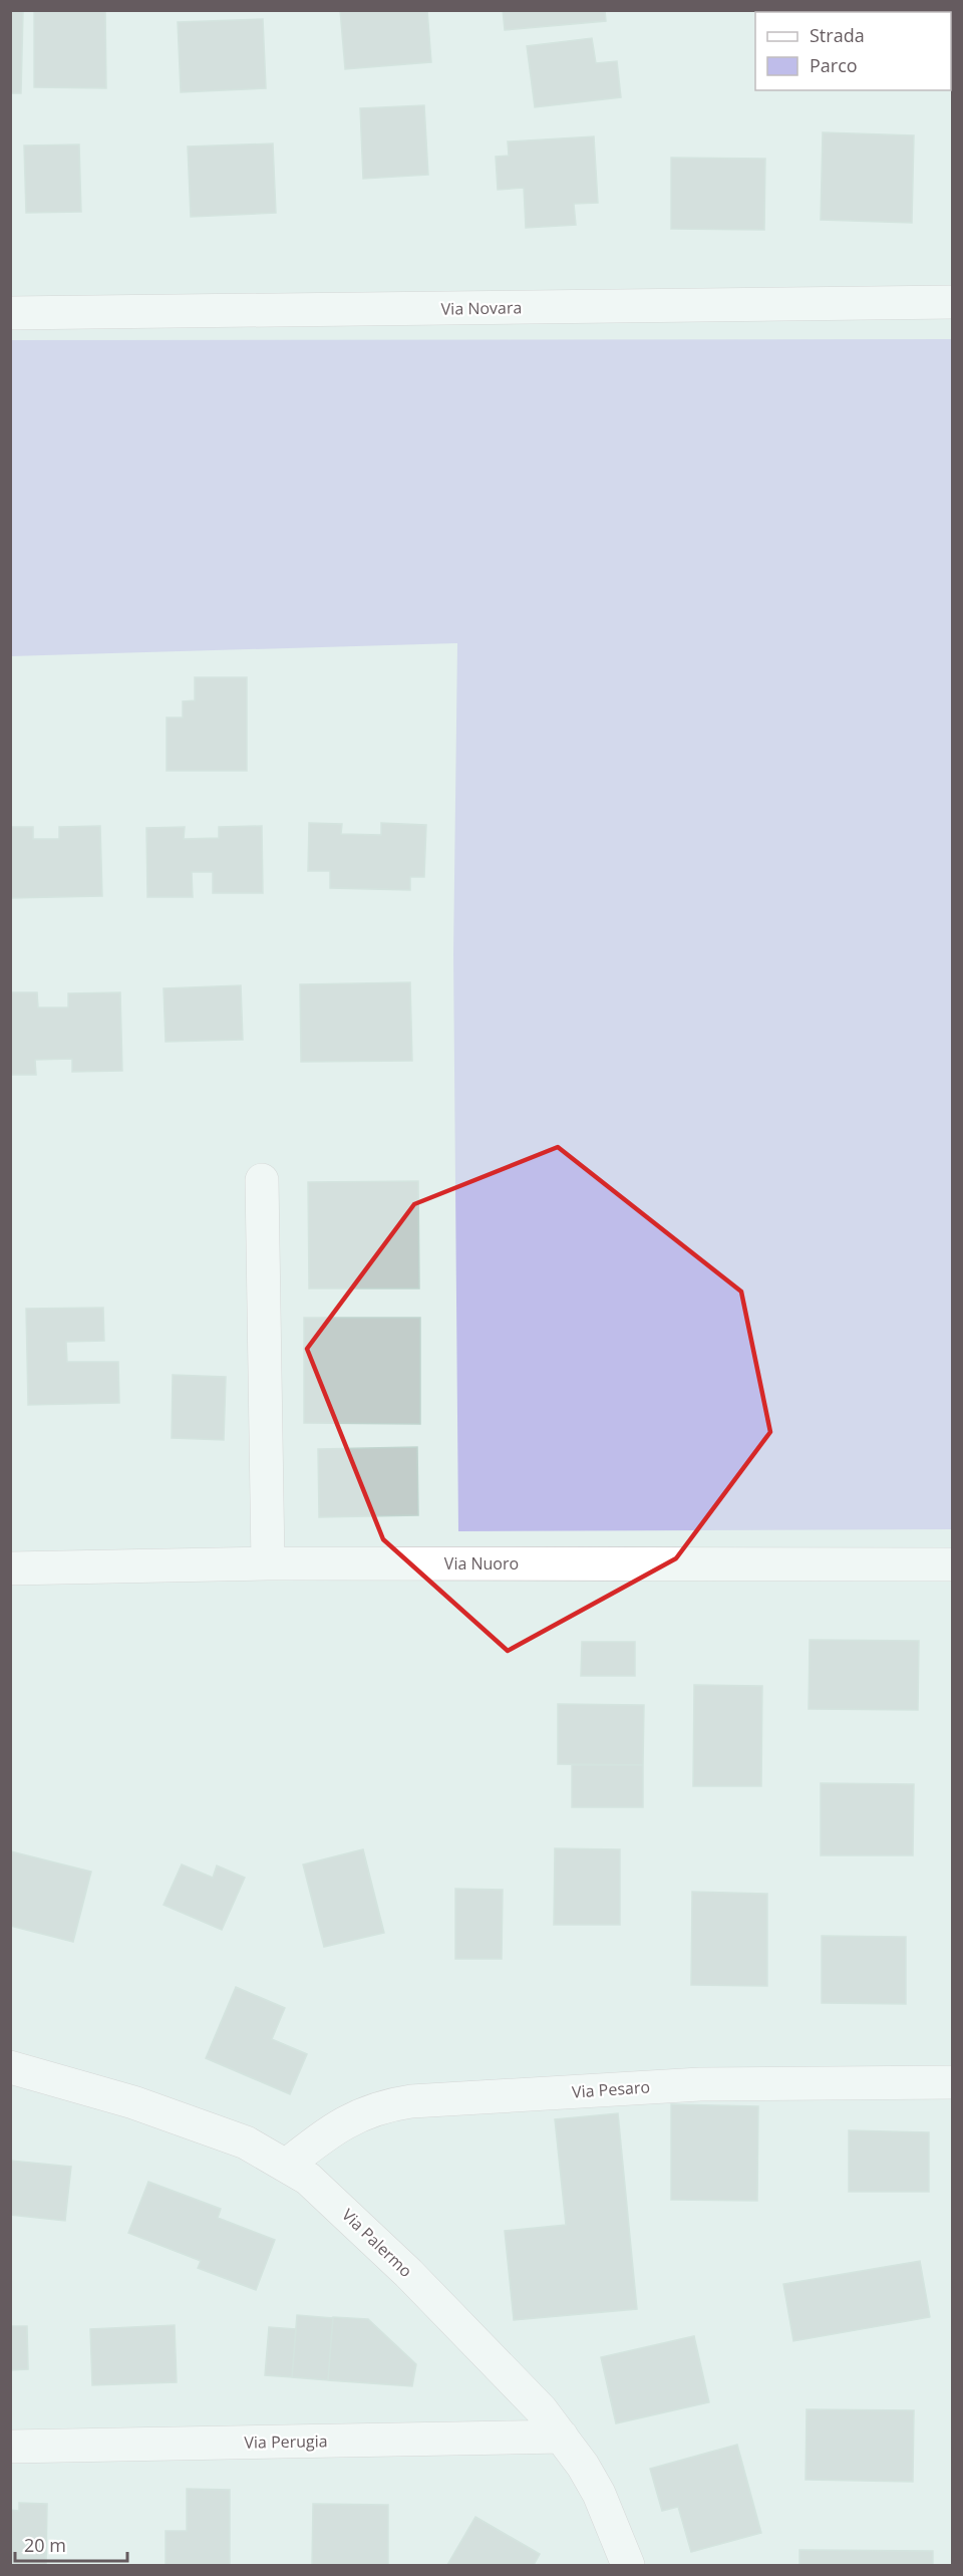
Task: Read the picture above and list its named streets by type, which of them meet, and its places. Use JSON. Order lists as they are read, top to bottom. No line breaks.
{"streets":{"street":["Via Novara","Via Nuoro","Via Pesaro","Via Palermo","Via Perugia"]},"crossings":[["Via Pesaro","Via Palermo"],["Via Palermo","Via Perugia"]],"legend":["Strada","Parco"],"scale_bar":"20 m"}
